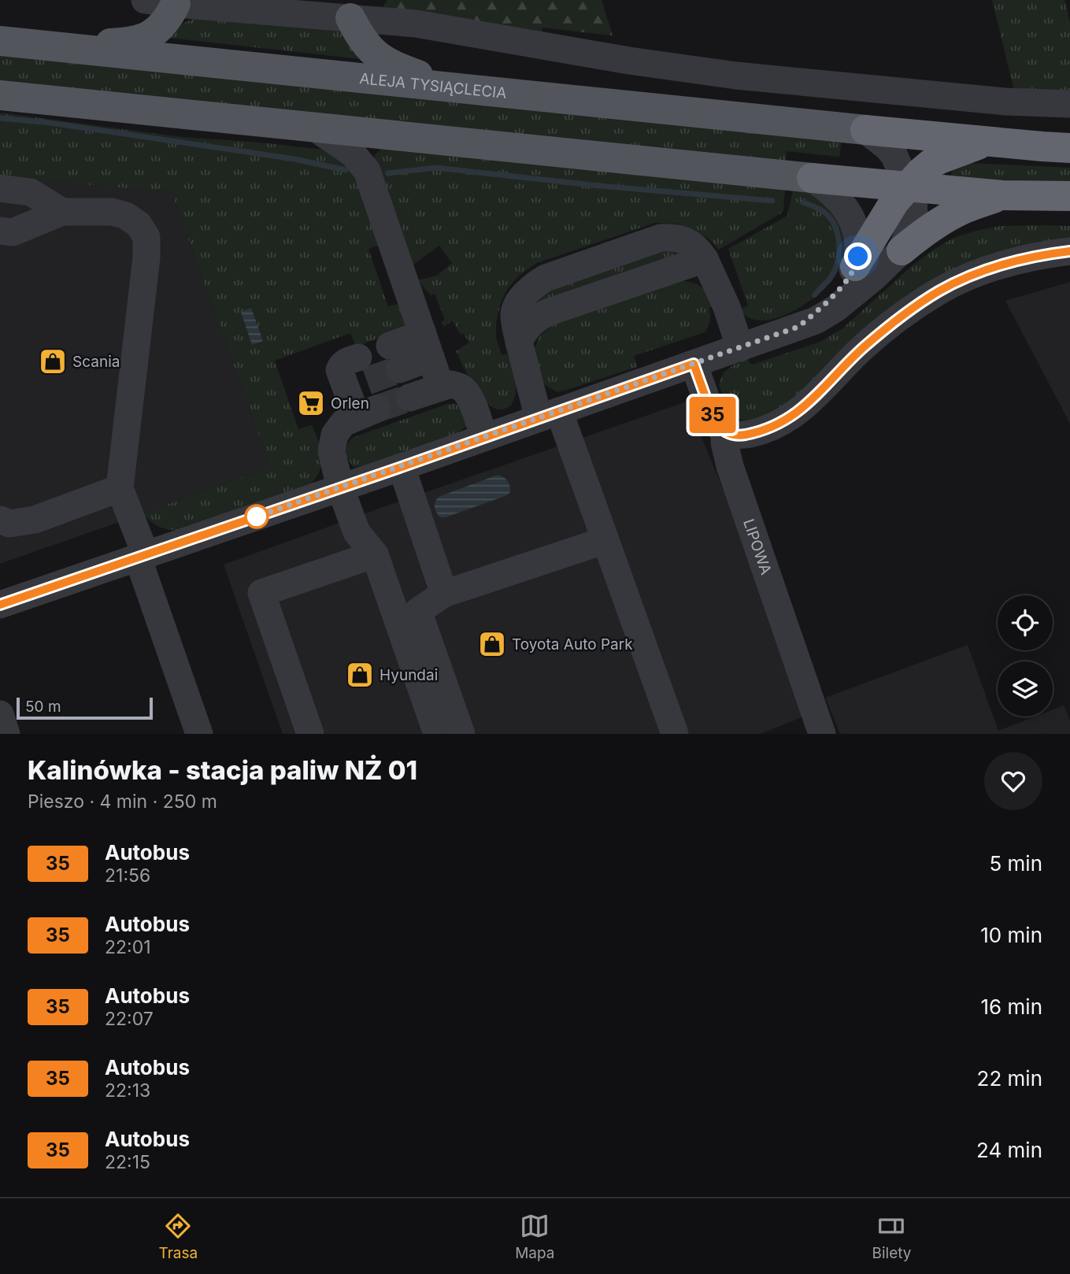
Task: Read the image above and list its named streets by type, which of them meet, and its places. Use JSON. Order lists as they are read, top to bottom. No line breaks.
{"streets":{"main road":["ALEJA TYSIĄCLECIA"],"street":["LIPOWA"]},"places":{"shop":["Scania","Toyota Auto Park","Hyundai"],"supermarket":["Orlen"]},"lines":["bus line 35"],"scale_bar":"50 m","page":{"on_map":"35","scale":"50 m","heading":["Kalinówka - stacja paliw NŻ 01","Pieszo · 4 min · 250 m"],"list":[{"mark":"35","name":"Autobus","note":"21:56","value":"5 min"},{"mark":"35","name":"Autobus","note":"22:01","value":"10 min"},{"mark":"35","name":"Autobus","note":"22:07","value":"16 min"},{"mark":"35","name":"Autobus","note":"22:13","value":"22 min"},{"mark":"35","name":"Autobus","note":"22:15","value":"24 min"}],"tabs":["Trasa","Mapa","Bilety"]}}
